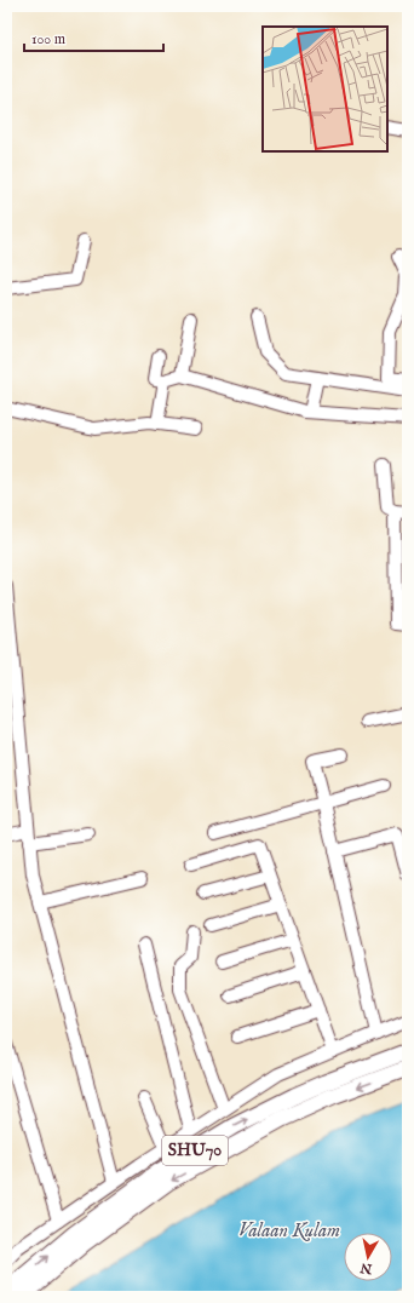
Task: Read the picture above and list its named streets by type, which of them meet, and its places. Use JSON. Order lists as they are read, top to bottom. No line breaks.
{"streets":{"main road":["SHU70"]},"water":["Valaan Kulam"],"scale_bar":"100 m","north":"bottom"}
